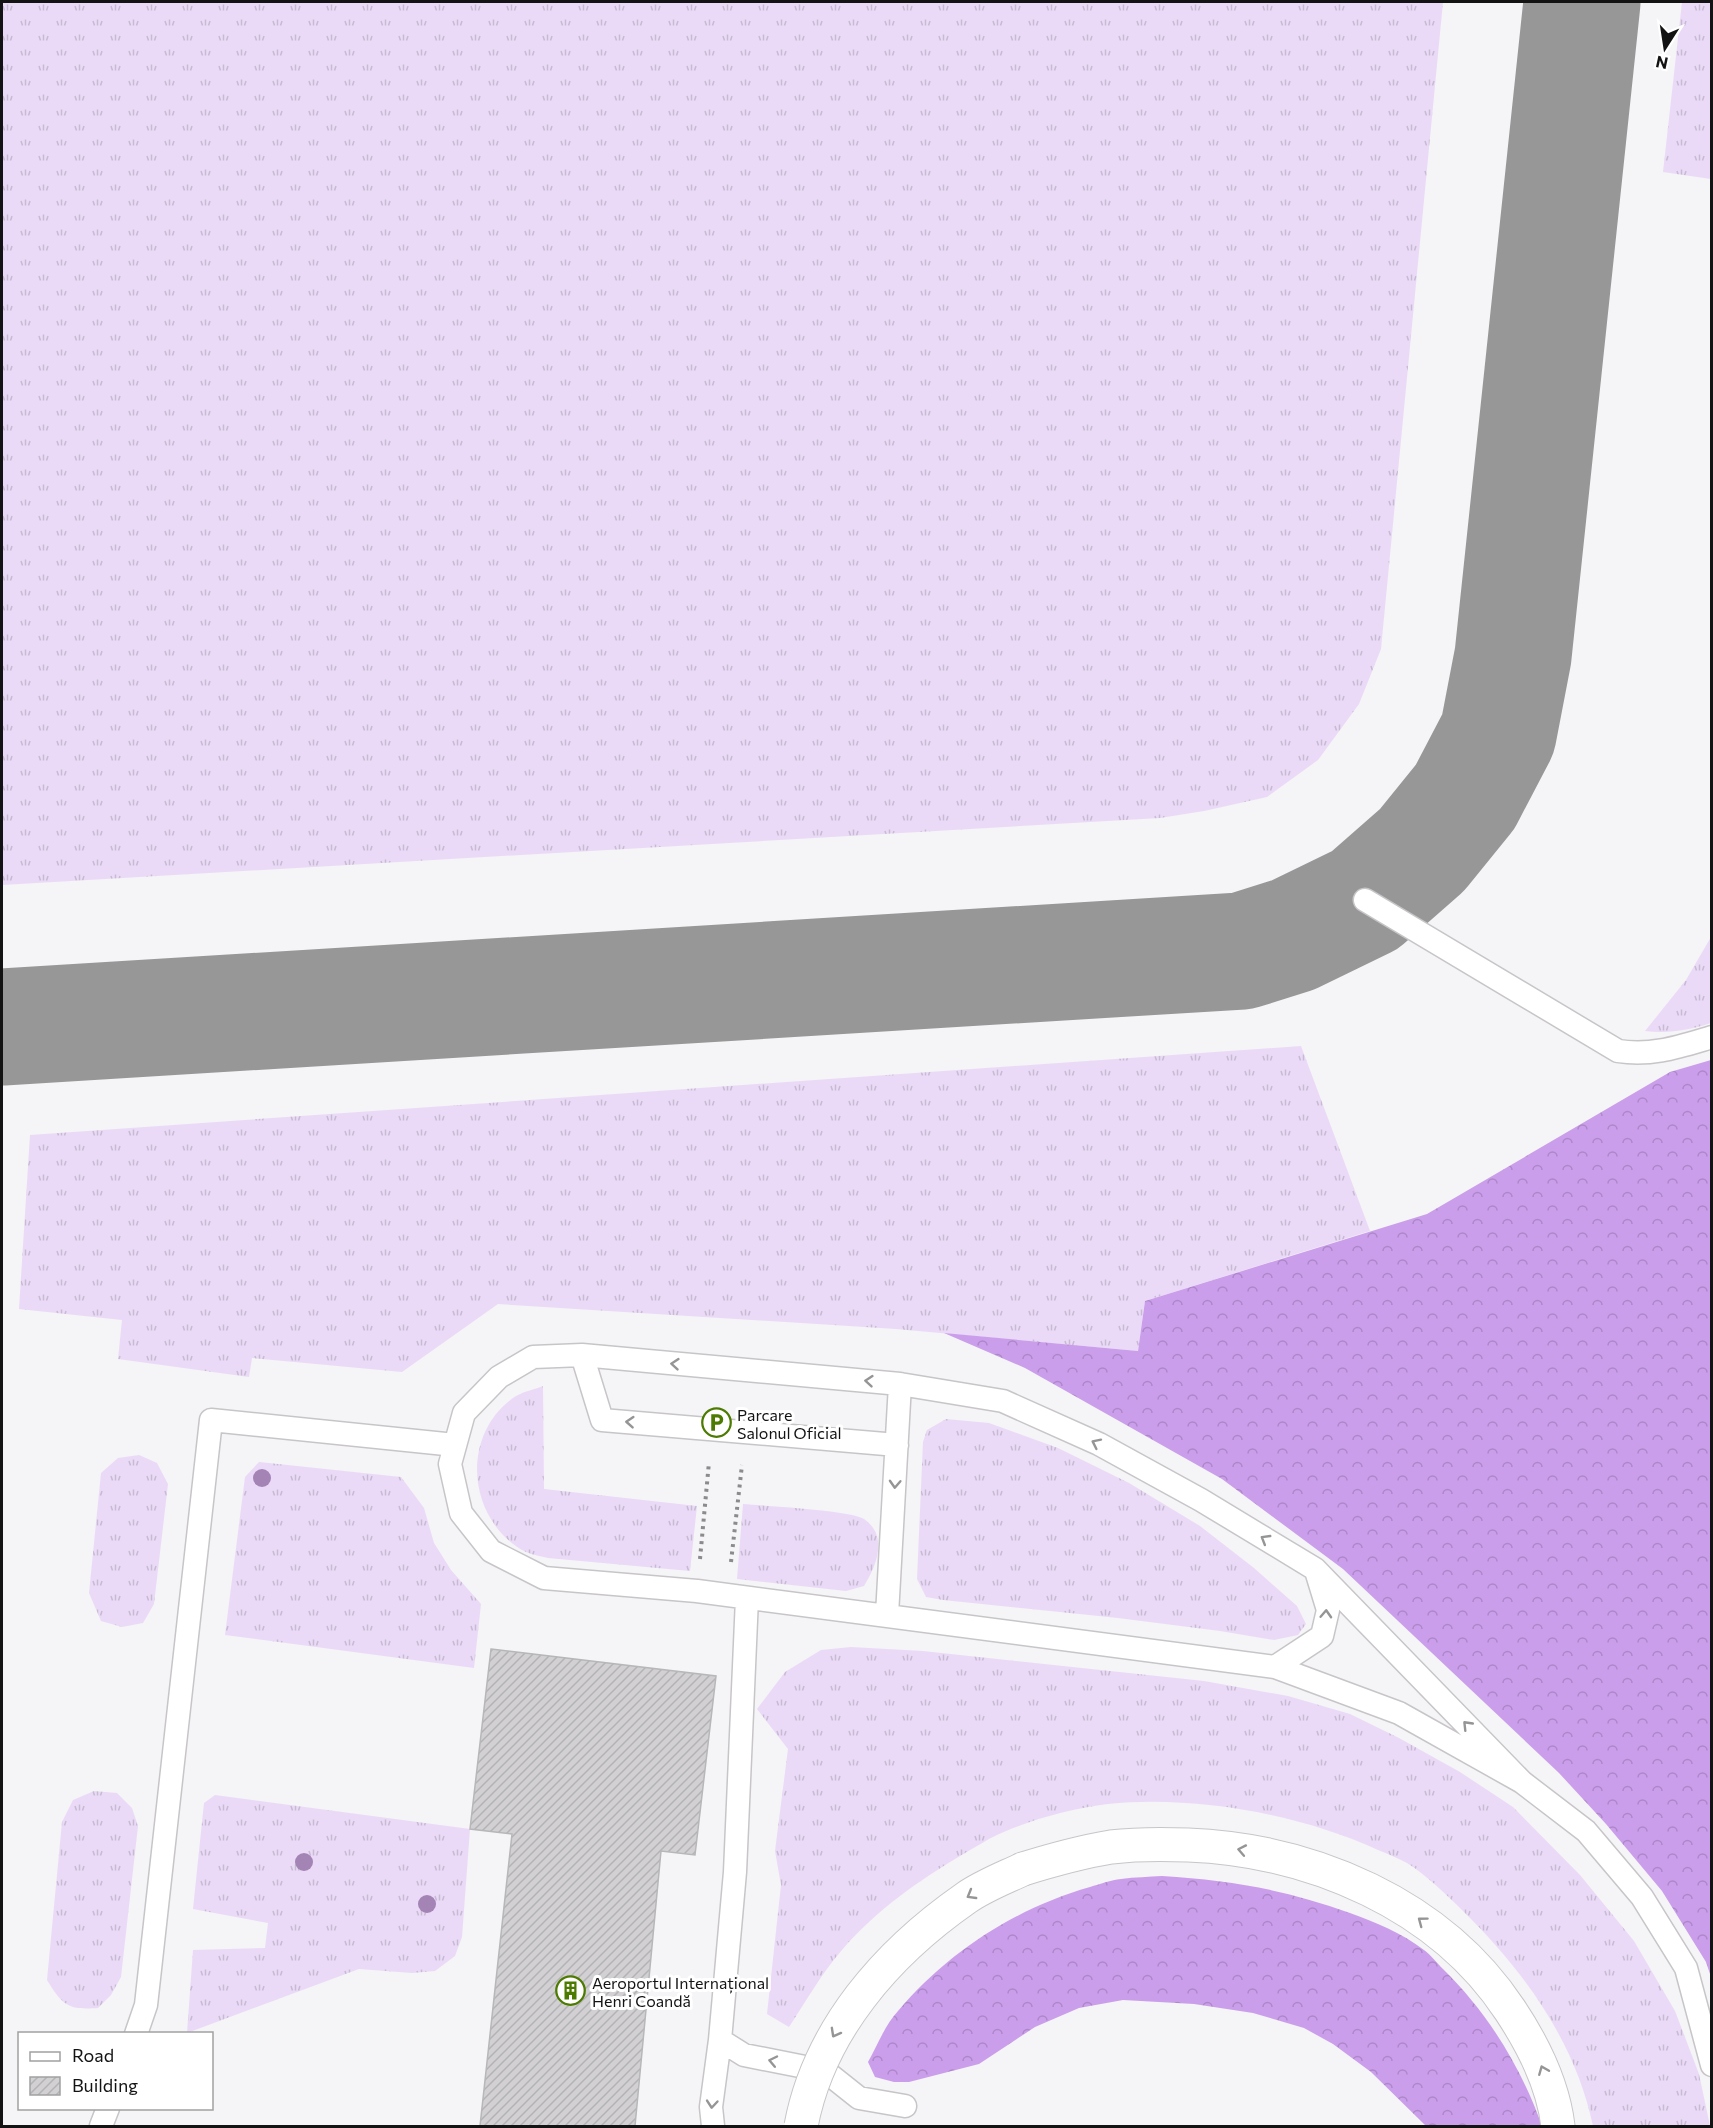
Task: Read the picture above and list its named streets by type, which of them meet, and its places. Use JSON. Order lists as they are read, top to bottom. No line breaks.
{"places":{"parking":["Parcare Salonul Oficial"],"building":["Aeroportul Internațional Henri Coandă"]},"legend":["Road","Building"],"north":"bottom"}
